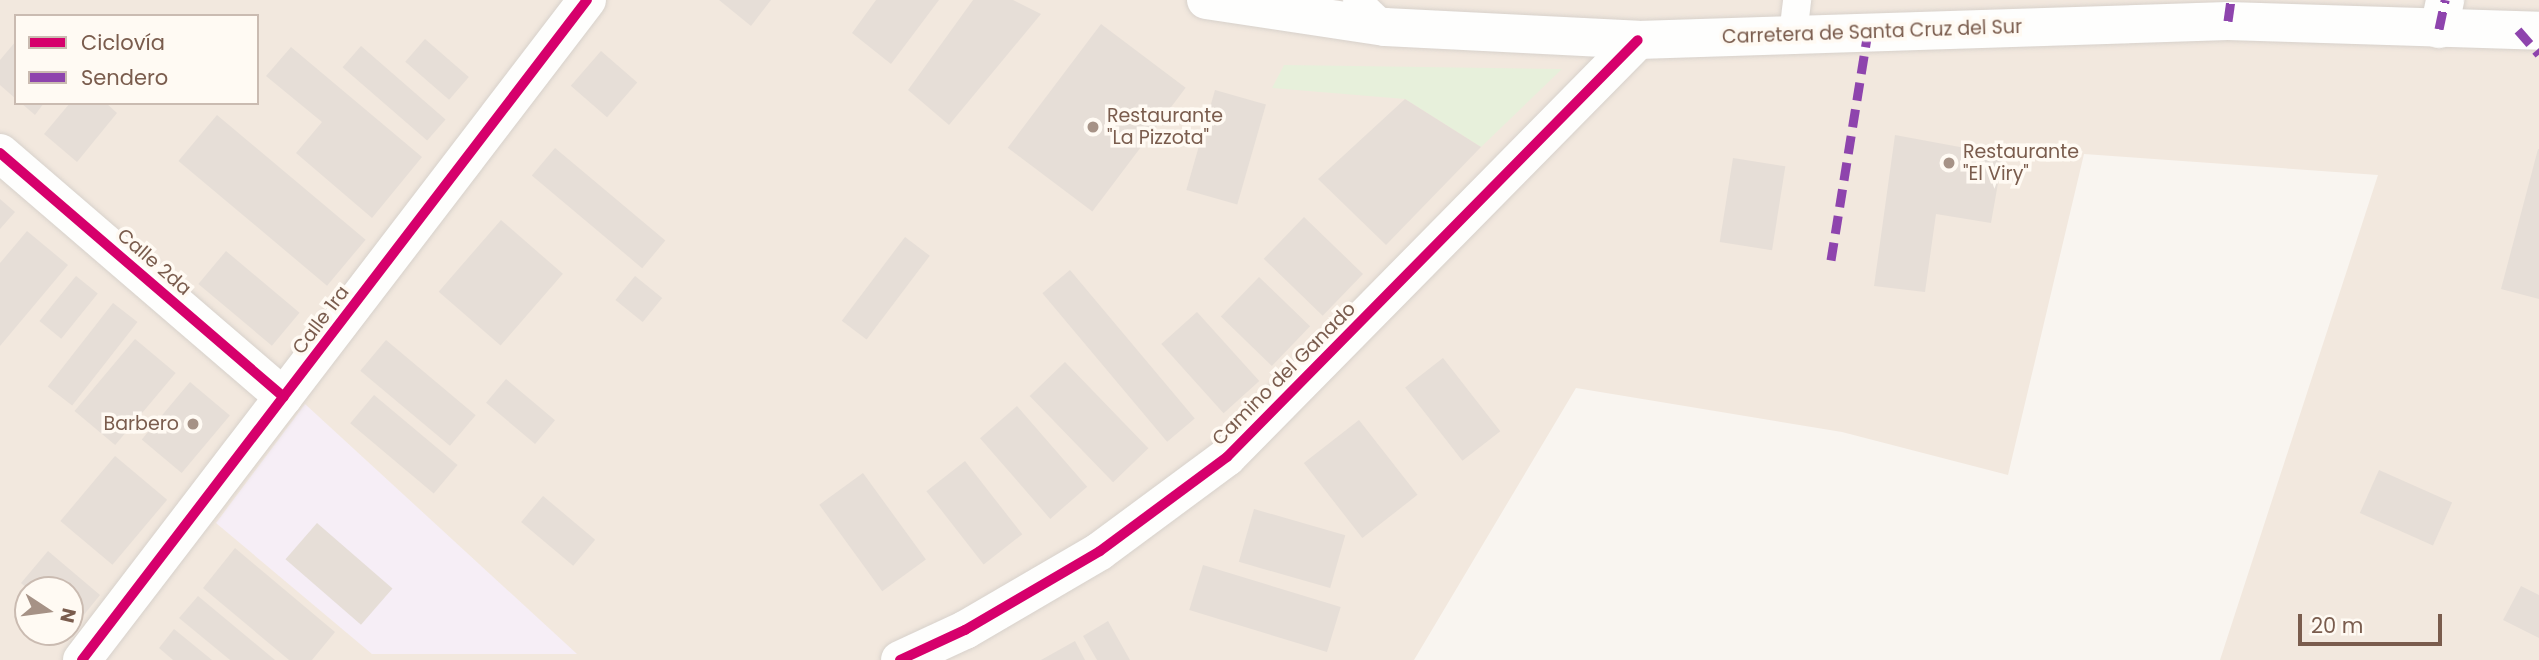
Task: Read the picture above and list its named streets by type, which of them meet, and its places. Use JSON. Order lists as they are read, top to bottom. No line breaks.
{"streets":{"street":["Carretera de Santa Cruz del Sur","Calle 2da","Calle 1ra","Camino del Ganado"]},"crossings":[["Carretera de Santa Cruz del Sur","Camino del Ganado"],["Calle 2da","Calle 1ra"]],"places":["Restaurante \"La Pizzota\"","Restaurante \"El Viry\"","Barbero"],"legend":["Ciclovía","Sendero"],"scale_bar":"20 m","north":"right"}
